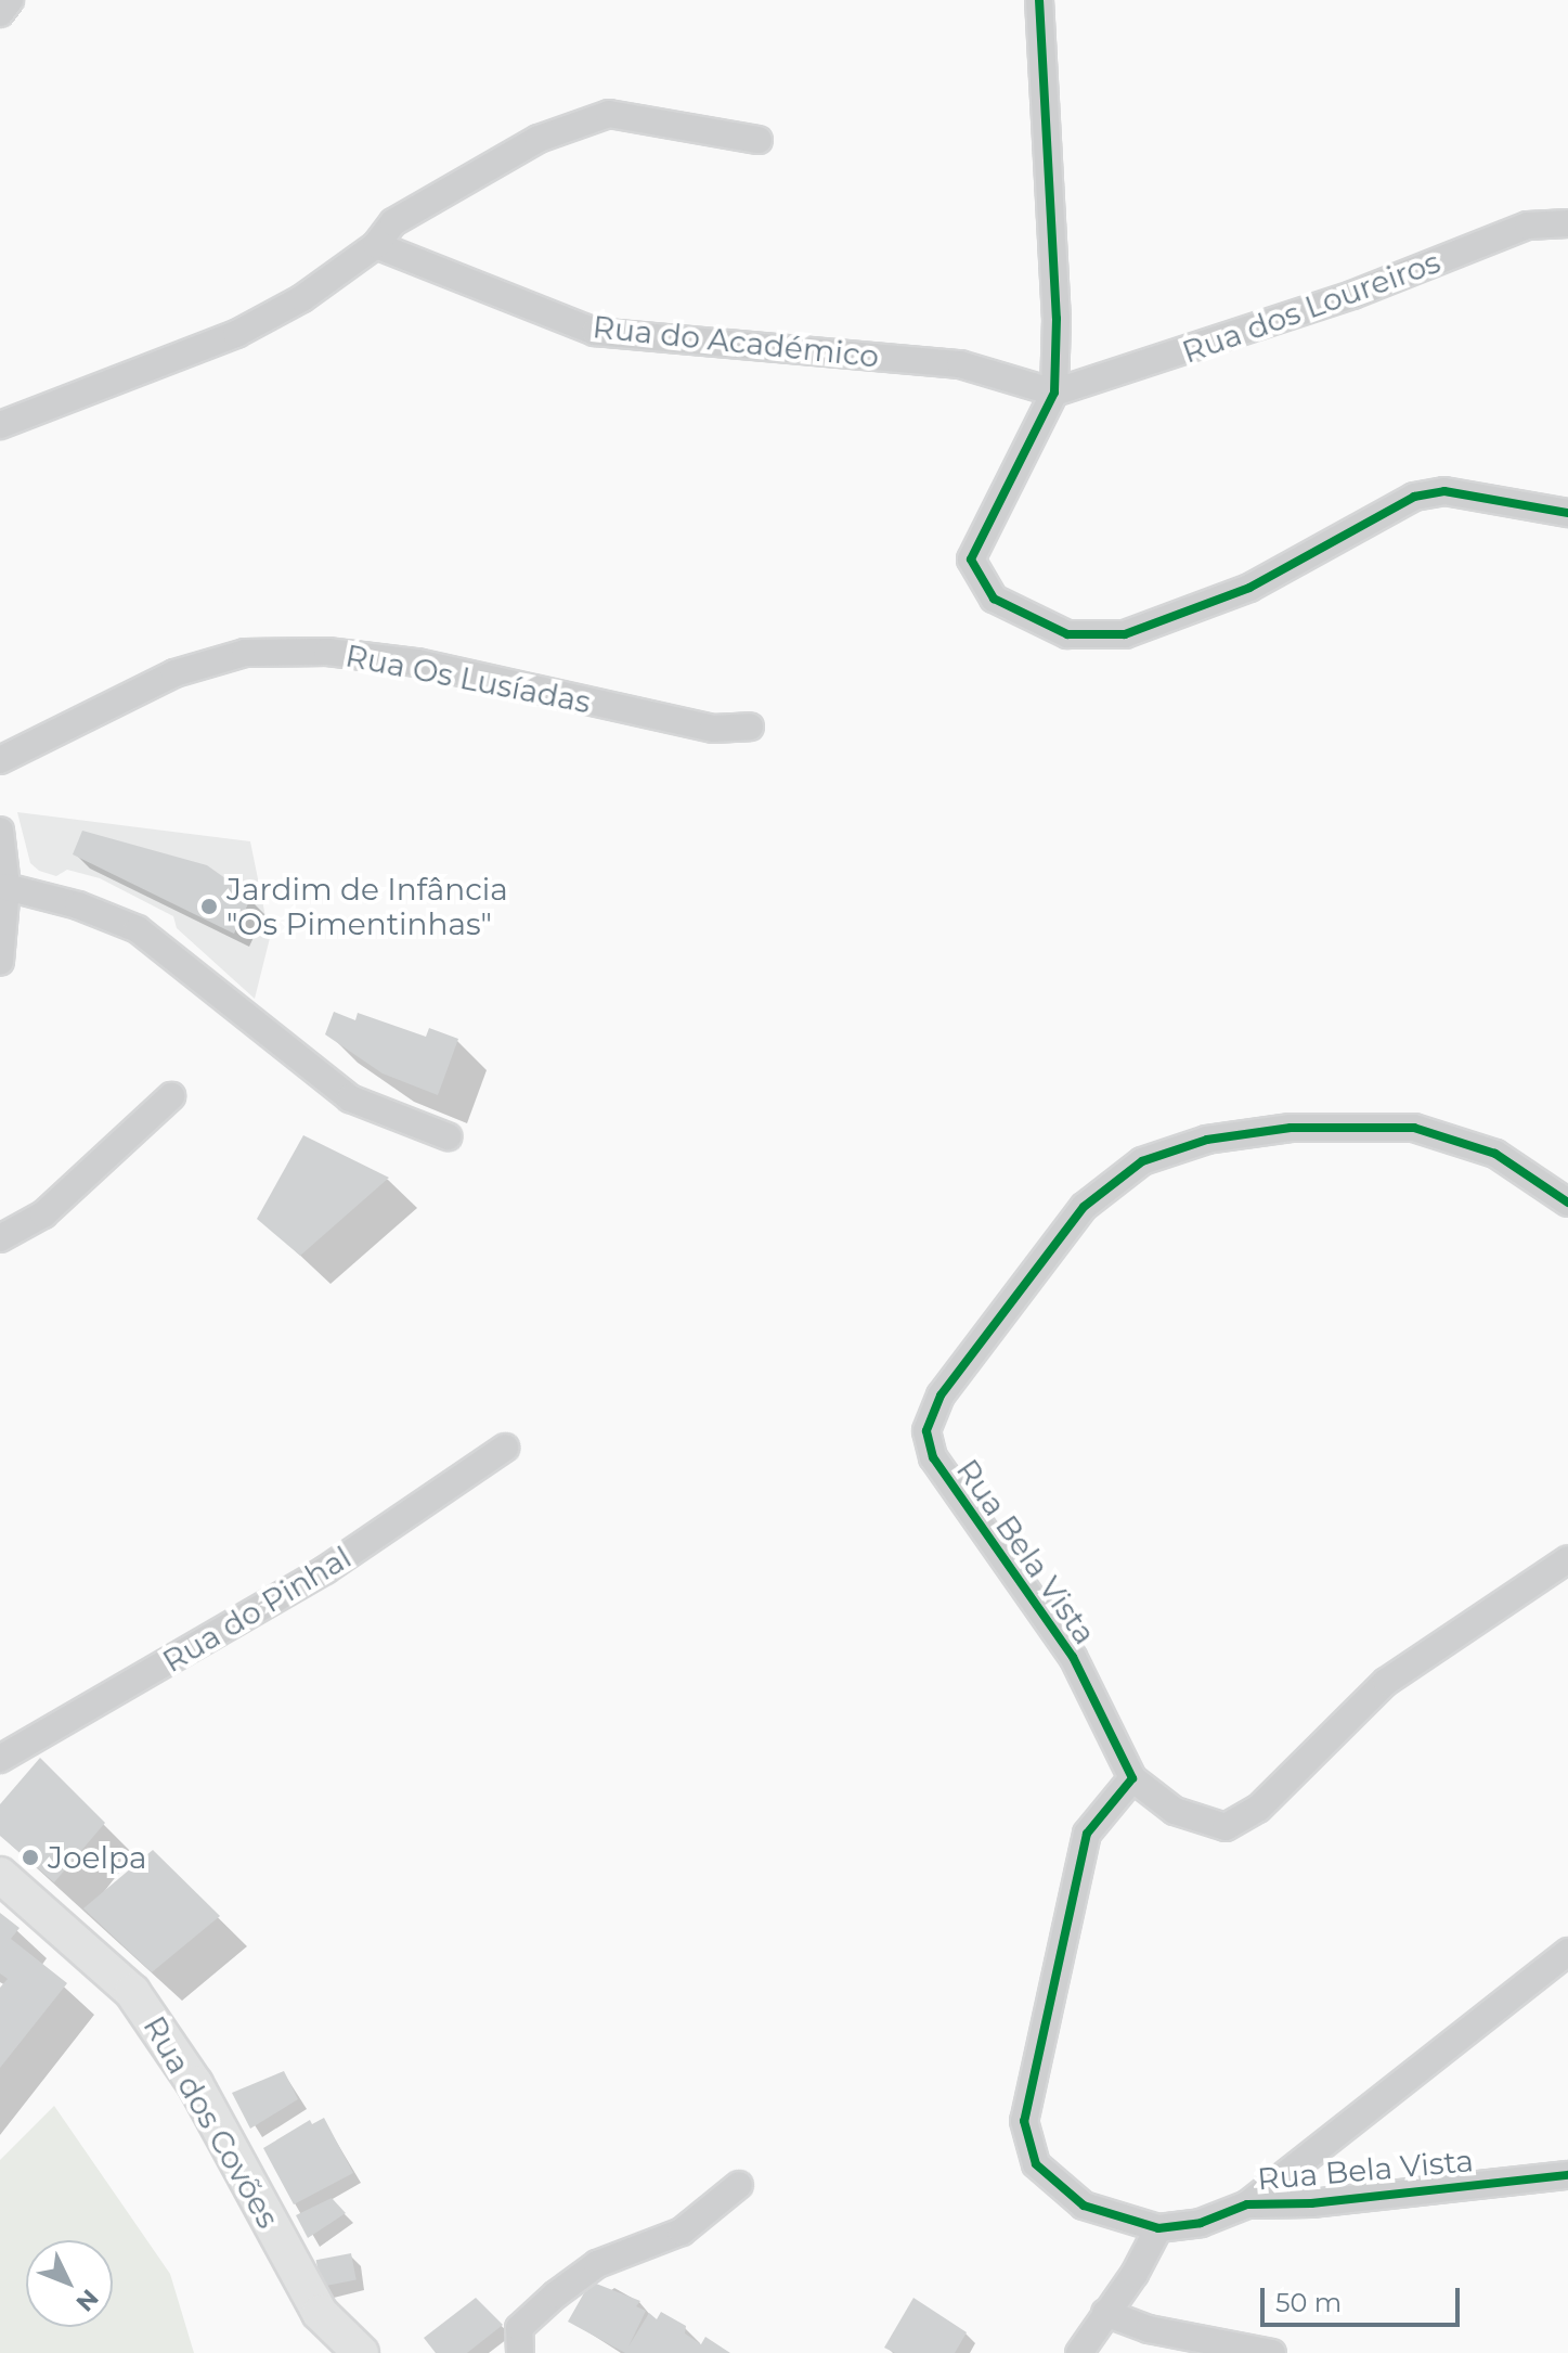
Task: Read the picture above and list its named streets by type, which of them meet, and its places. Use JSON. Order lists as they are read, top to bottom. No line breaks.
{"streets":{"street":["Rua dos Loureiros","Rua do Académico","Rua Os Lusíadas","Rua Bela Vista","Rua do Pinhal","Rua dos Covões"]},"crossings":[["Rua dos Loureiros","Rua do Académico"]],"places":["Jardim de Infância \"Os Pimentinhas\"","Joelpa"],"scale_bar":"50 m","north":"bottom right"}
